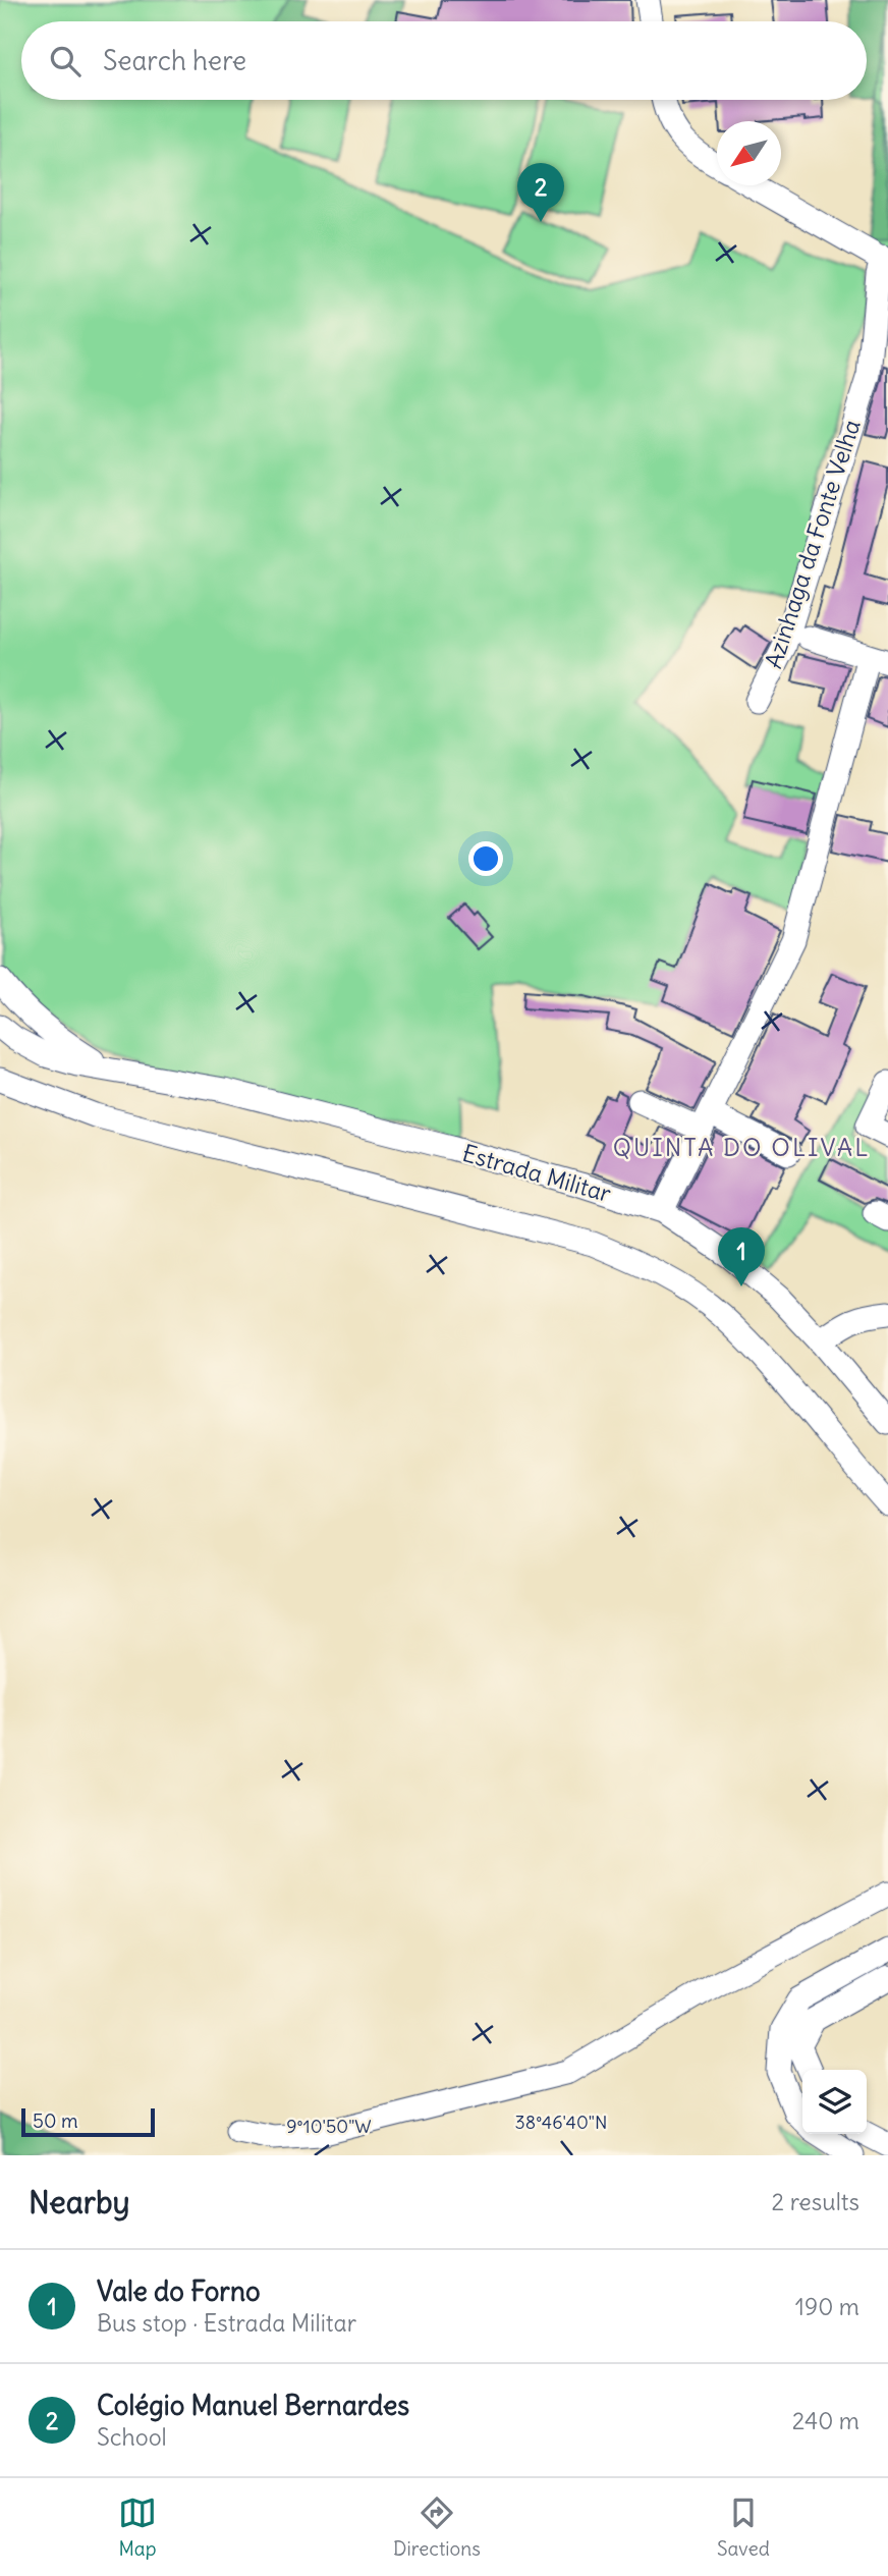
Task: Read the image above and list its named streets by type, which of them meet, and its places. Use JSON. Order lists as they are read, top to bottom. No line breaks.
{"streets":{"street":["Azinhaga da Fonte Velha","Estrada Militar"]},"districts":["QUINTA DO OLIVAL"],"scale_bar":"50 m","north":"bottom left","page":{"search":"Search here","pins":["2","1"],"scale":"50 m","heading":["Nearby","2 results"],"list":[{"mark":"1","name":"Vale do Forno","note":"Bus stop · Estrada Militar","value":"190 m"},{"mark":"2","name":"Colégio Manuel Bernardes","note":"School","value":"240 m"}],"nav":["Map","Directions","Saved"]},"coordinates":["38°46'40\"N","9°10'50\"W"]}
